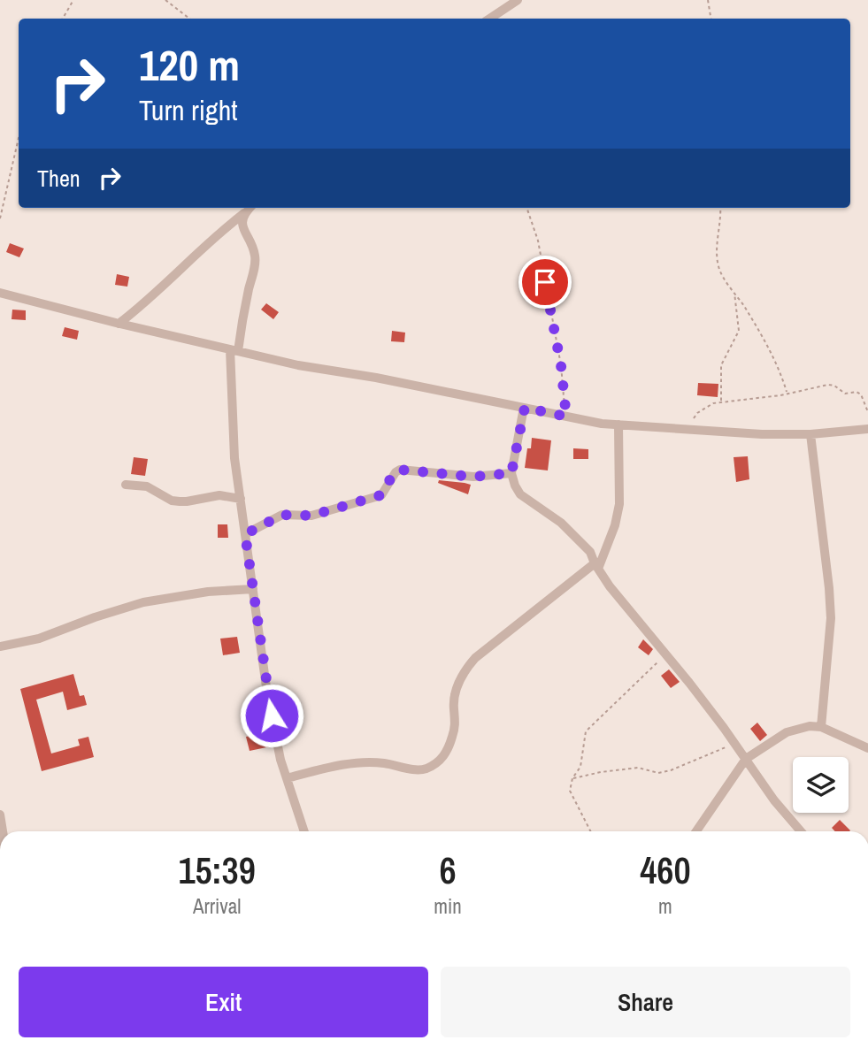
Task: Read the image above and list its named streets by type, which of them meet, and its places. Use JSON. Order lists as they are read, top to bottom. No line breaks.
{"page":{"turn":["120 m","Turn right"],"then":"Then","eta":["15:39","Arrival","6","min","460","m"],"buttons":["Exit","Share"]}}
